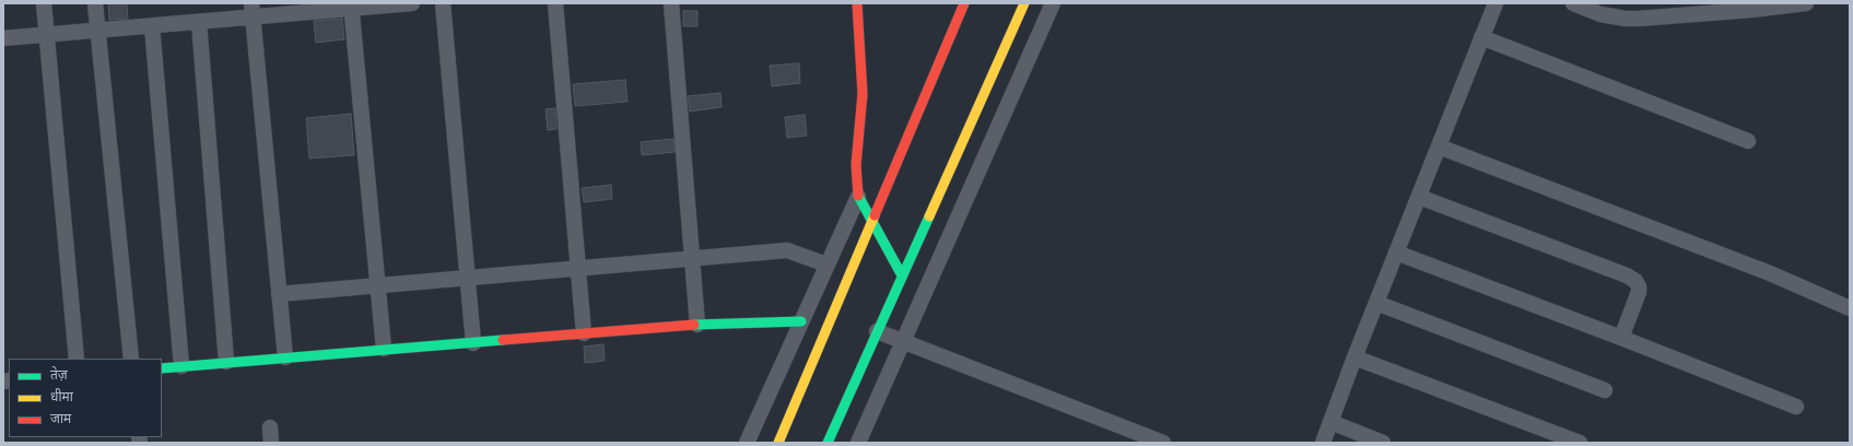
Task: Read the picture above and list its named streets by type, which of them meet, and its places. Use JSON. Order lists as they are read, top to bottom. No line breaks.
{"legend":["तेज़","धीमा","जाम"]}
